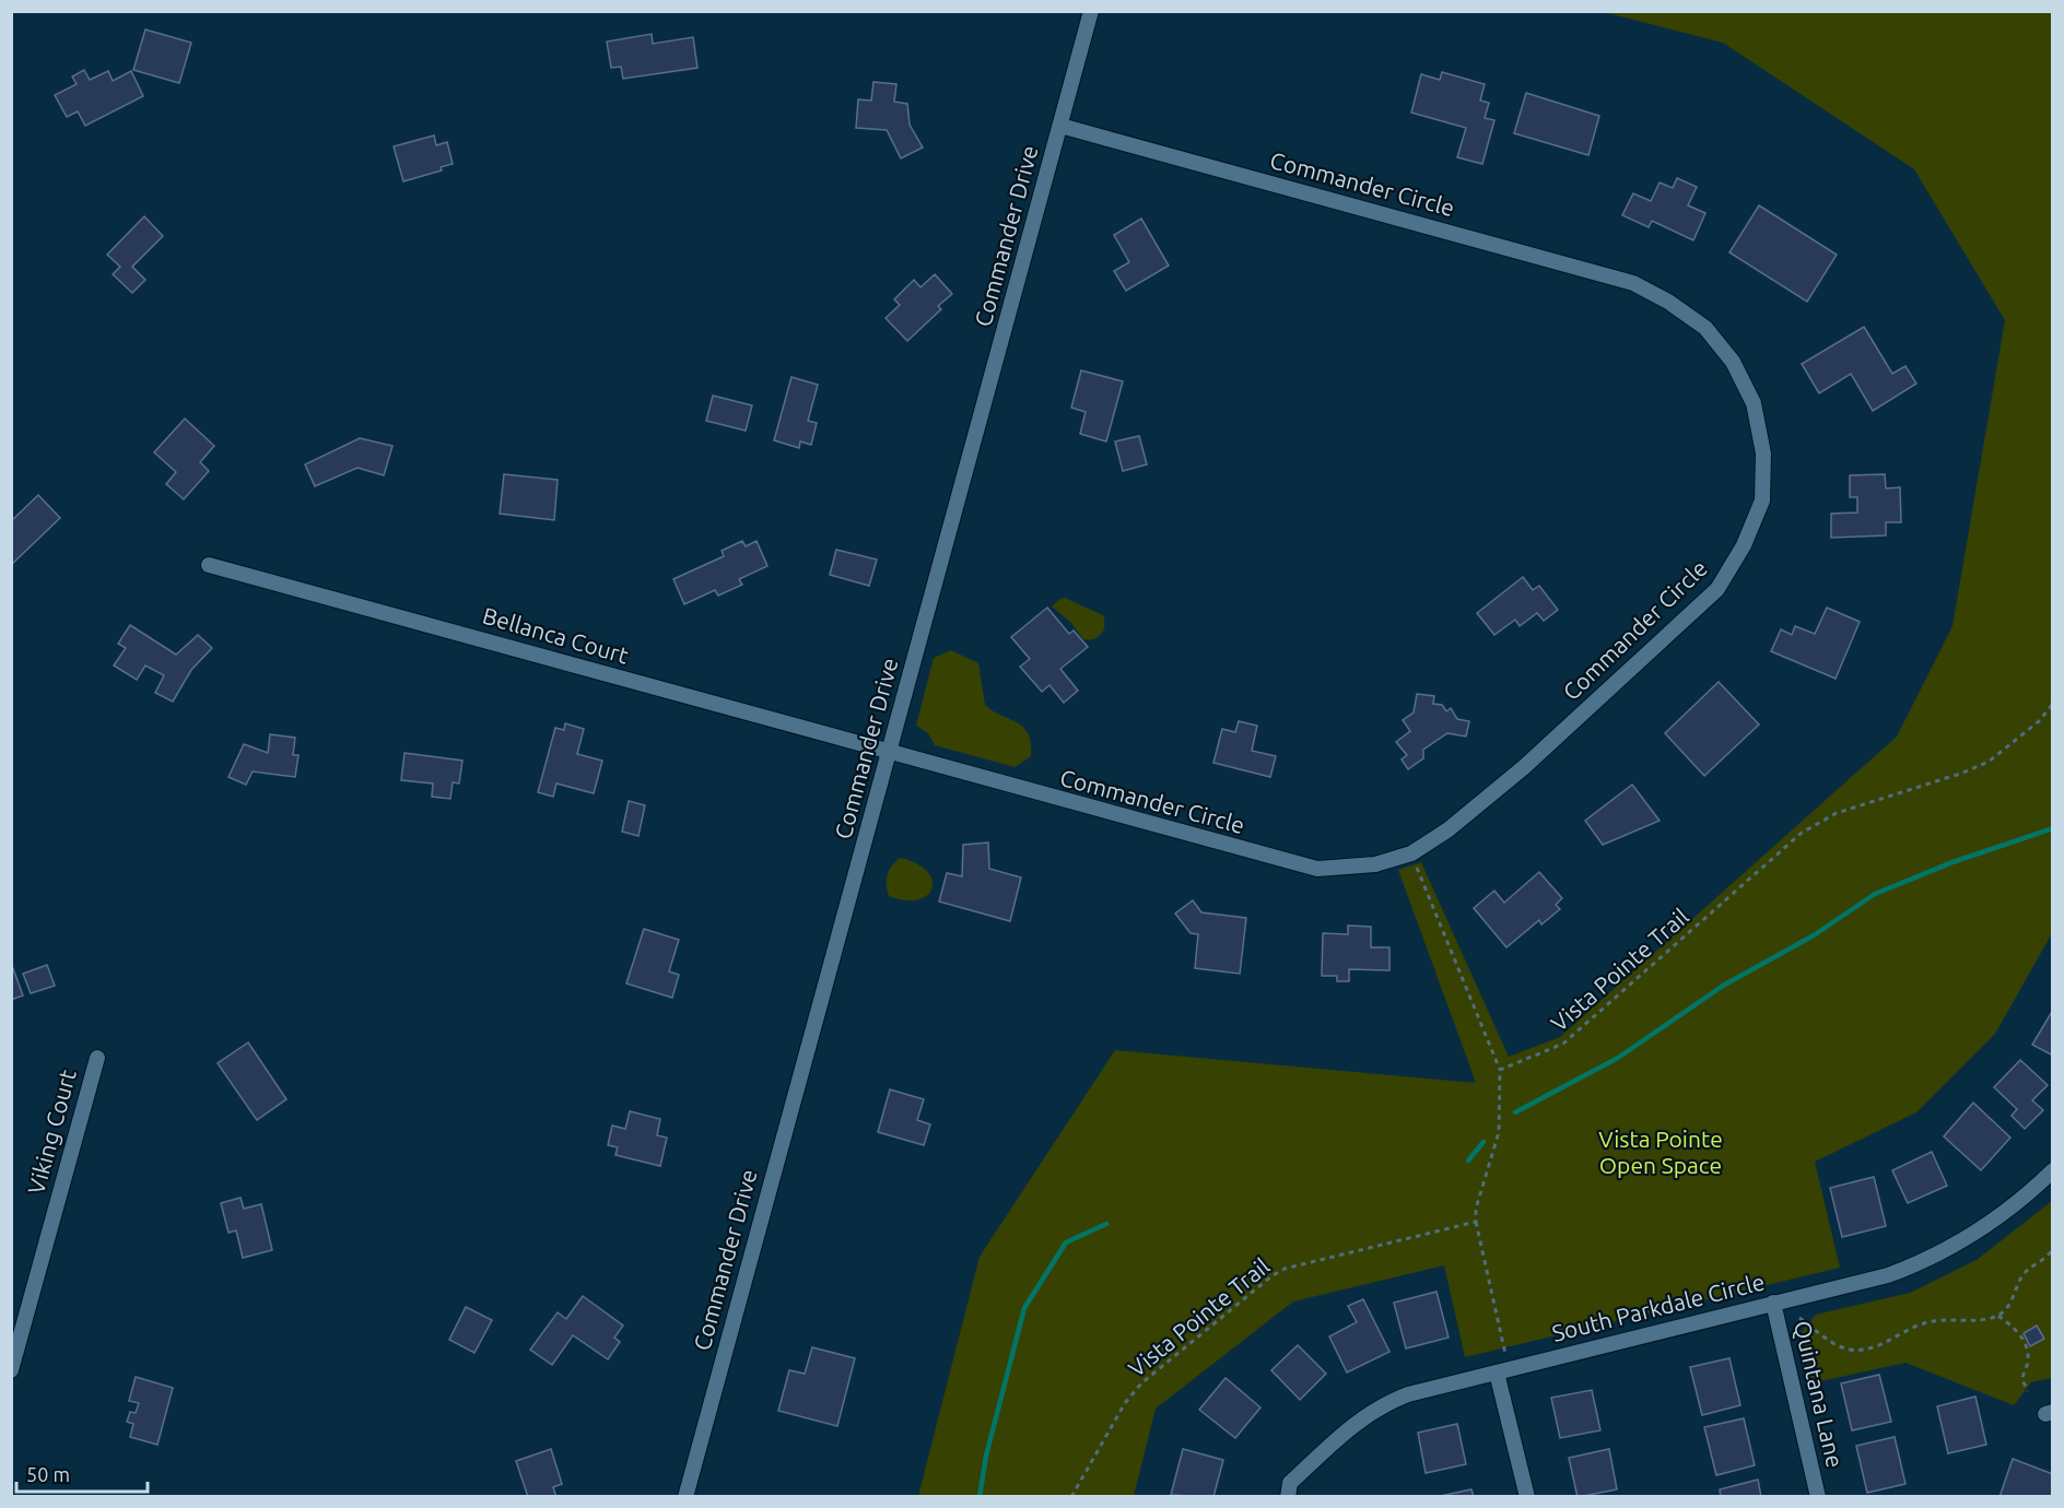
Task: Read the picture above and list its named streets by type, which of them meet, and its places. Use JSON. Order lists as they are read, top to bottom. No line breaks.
{"streets":{"street":["Commander Circle","Commander Drive","Bellanca Court","Viking Court","South Parkdale Circle","Quintana Lane"],"path":["Vista Pointe Trail"]},"crossings":[["Commander Circle","Commander Drive"],["Commander Circle","Bellanca Court"],["Commander Drive","Bellanca Court"],["South Parkdale Circle","Quintana Lane"]],"parks":["Vista Pointe Open Space"],"scale_bar":"50 m"}
